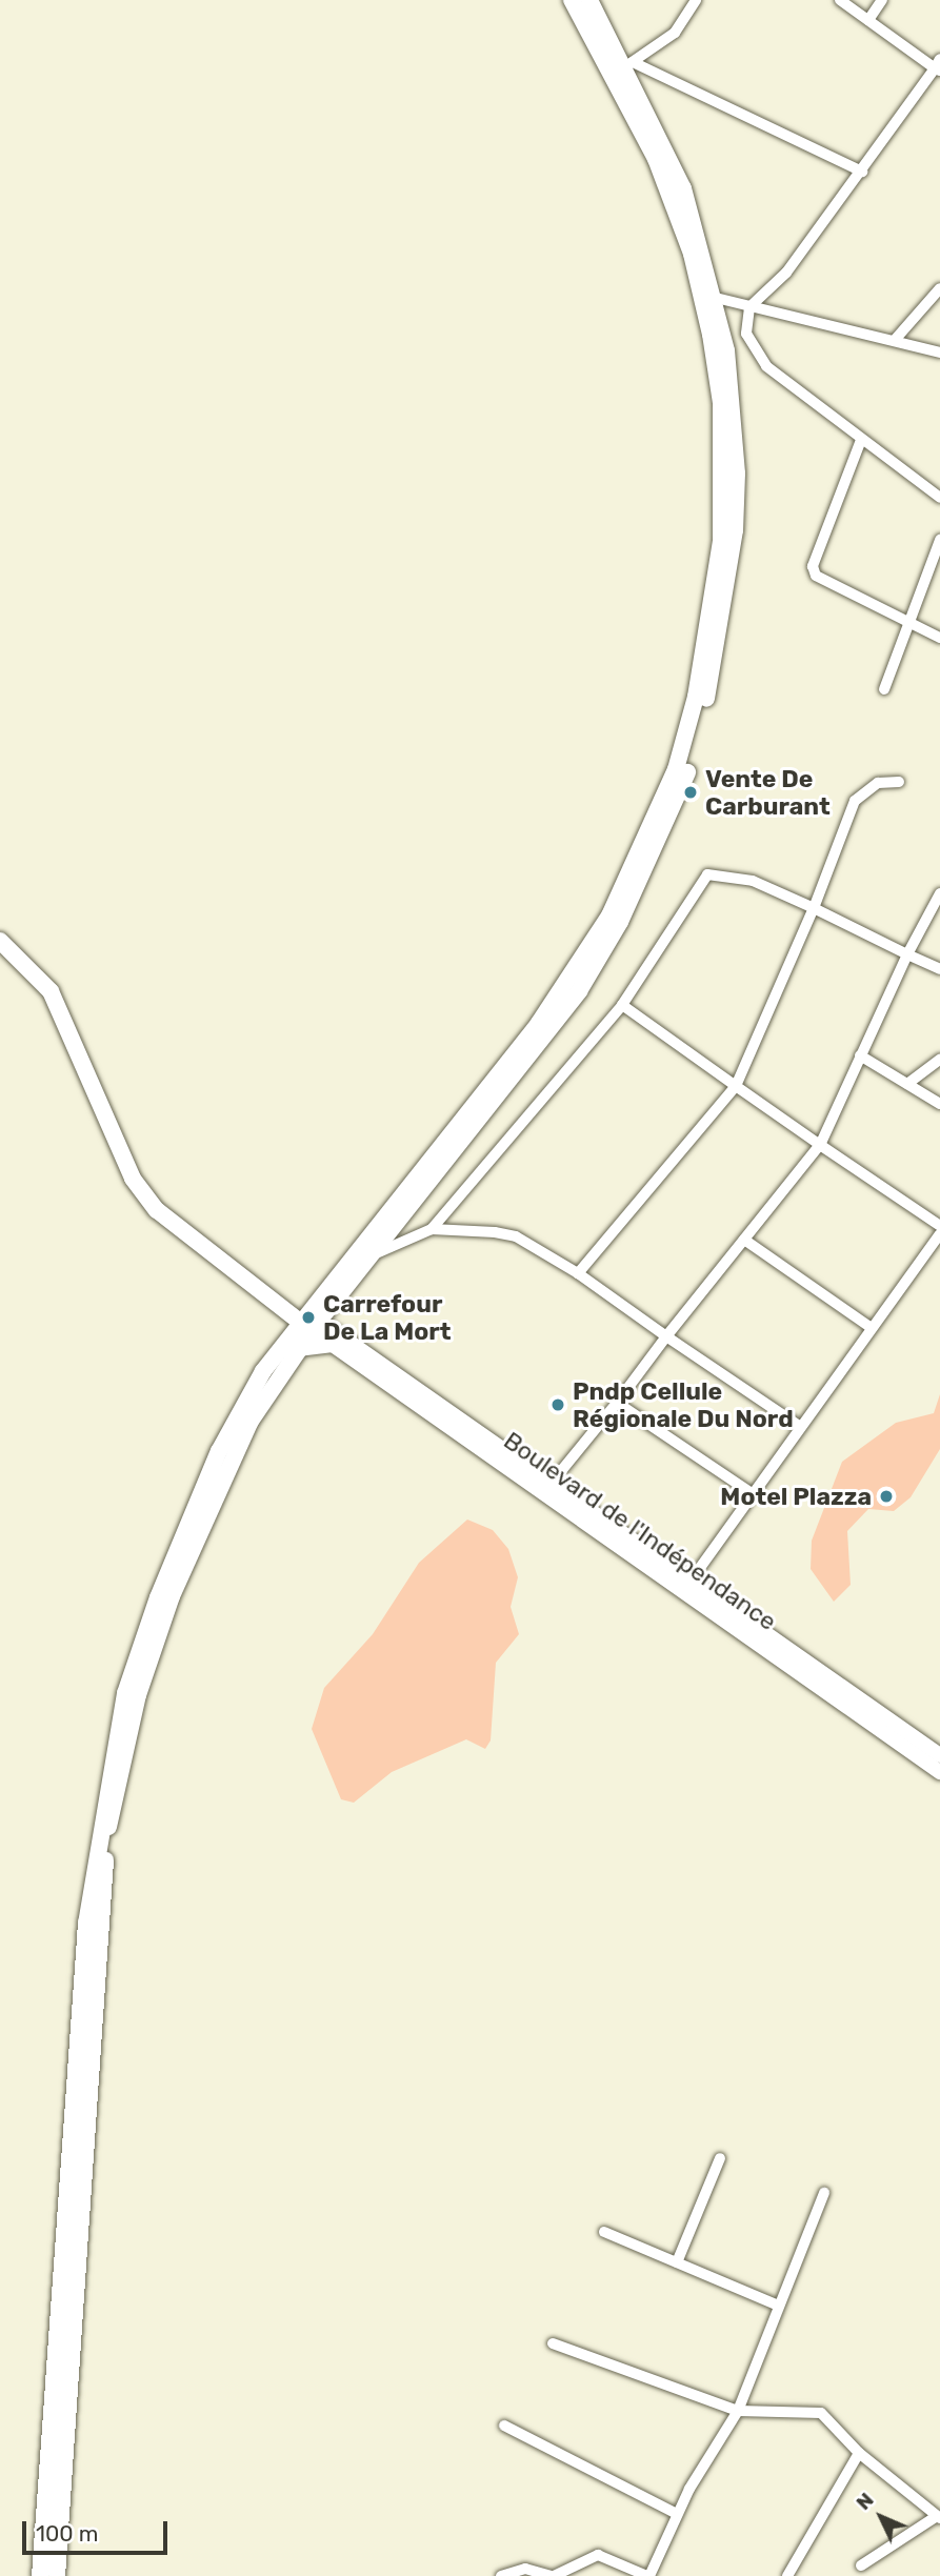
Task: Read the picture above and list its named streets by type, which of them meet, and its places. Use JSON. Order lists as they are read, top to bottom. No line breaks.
{"streets":{"main road":["Boulevard de l'Indépendance"]},"places":["Vente De Carburant","Carrefour De La Mort","Pndp Cellule Régionale Du Nord","Motel Plazza"],"scale_bar":"100 m","north":"top left"}
